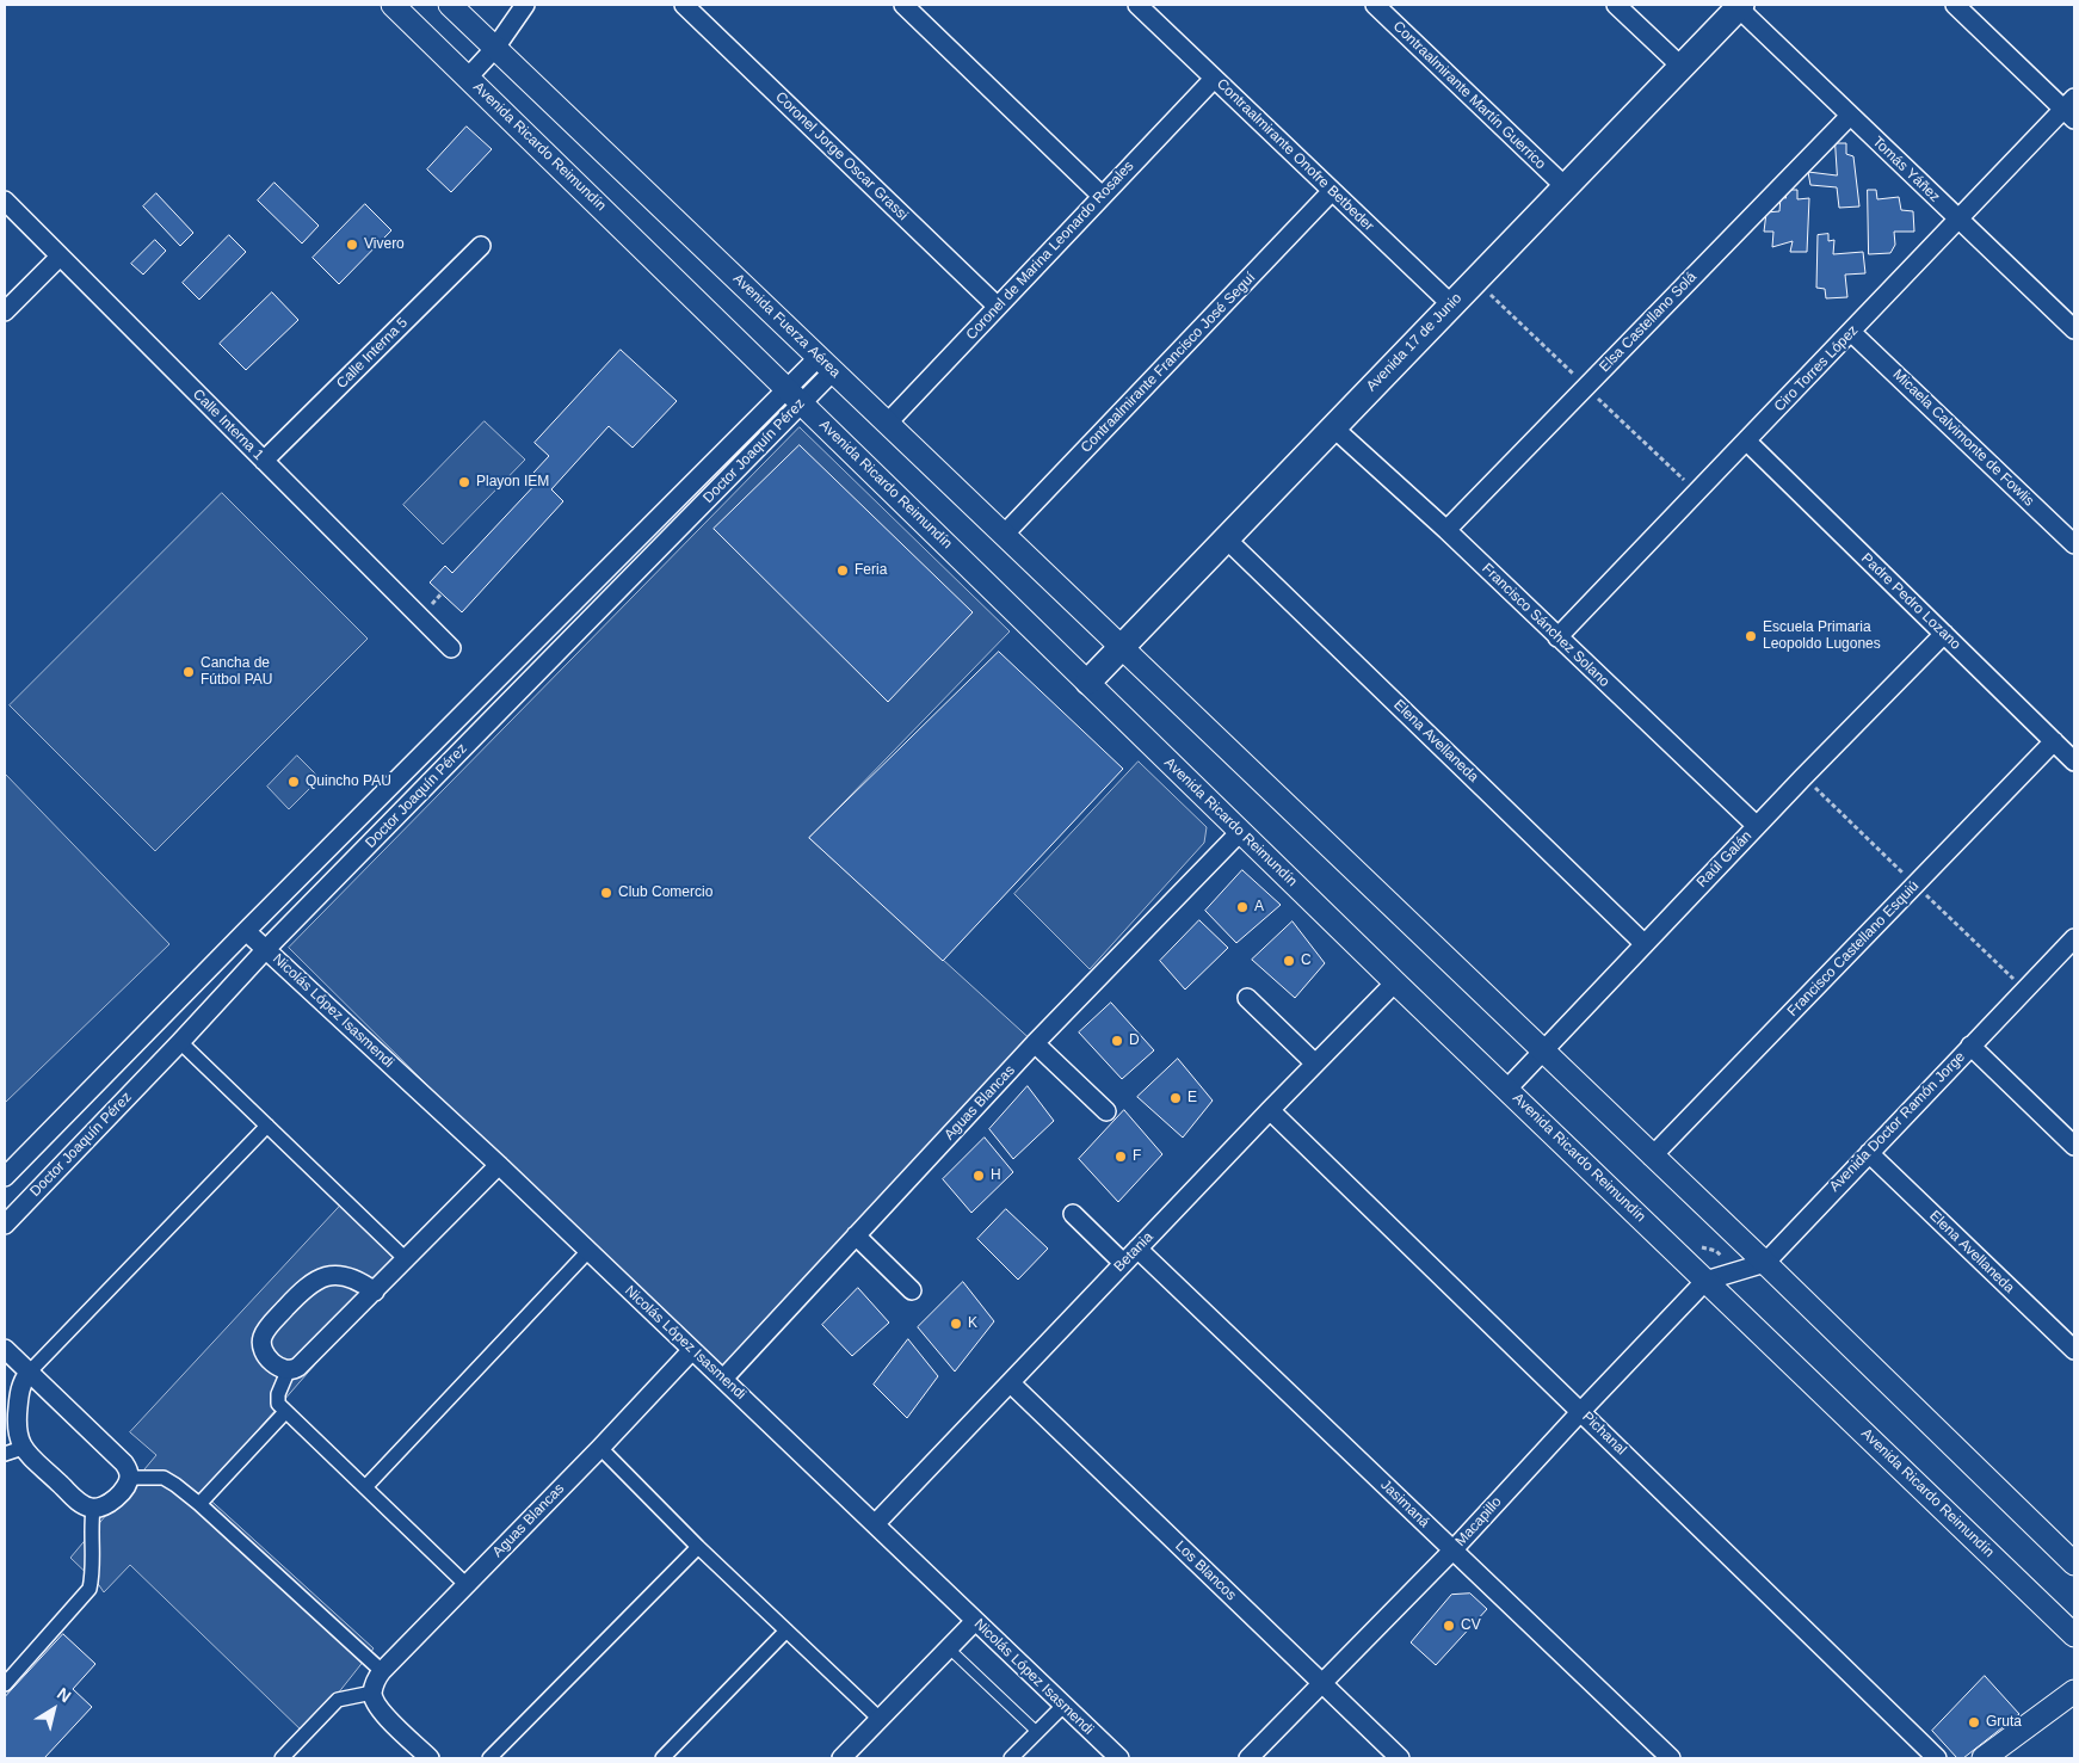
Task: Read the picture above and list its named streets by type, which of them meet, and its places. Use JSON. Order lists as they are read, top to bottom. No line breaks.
{"streets":{"main road":["Avenida 17 de Junio"],"street":["Contraalmirante Martín Guerrico","Avenida Ricardo Reimundín","Contraalmirante Onofre Betbeder","Coronel Jorge Oscar Grassi","Tomás Yáñez","Coronel de Marina Leonardo Rosales","Elsa Castellano Solá","Avenida Fuerza Aérea","Calle Interna 5","Contraalmirante Francisco José Seguí","Ciro Torres López","Calle Interna 1","Micaela Calvimonte de Fowlis","Doctor Joaquín Pérez","Padre Pedro Lozano","Francisco Sánchez Solano","Elena Avellaneda","Raúl Galán","Francisco Castellano Esquiú","Nicolás López Isasmendi","Aguas Blancas","Avenida Doctor Ramón Jorge","Betania","Pichanal","Jasimaná","Macapillo","Los Blancos"]},"crossings":[["Contraalmirante Martín Guerrico","Avenida 17 de Junio"],["Avenida Ricardo Reimundín","Avenida 17 de Junio"],["Avenida Ricardo Reimundín","Doctor Joaquín Pérez"],["Avenida Ricardo Reimundín","Raúl Galán"],["Avenida Ricardo Reimundín","Aguas Blancas"],["Avenida Ricardo Reimundín","Avenida Doctor Ramón Jorge"],["Avenida Ricardo Reimundín","Betania"],["Avenida Ricardo Reimundín","Macapillo"],["Contraalmirante Onofre Betbeder","Coronel de Marina Leonardo Rosales"],["Contraalmirante Onofre Betbeder","Avenida 17 de Junio"],["Contraalmirante Onofre Betbeder","Contraalmirante Francisco José Seguí"],["Coronel Jorge Oscar Grassi","Coronel de Marina Leonardo Rosales"],["Tomás Yáñez","Elsa Castellano Solá"],["Tomás Yáñez","Avenida 17 de Junio"],["Tomás Yáñez","Ciro Torres López"],["Coronel de Marina Leonardo Rosales","Avenida Fuerza Aérea"],["Elsa Castellano Solá","Francisco Sánchez Solano"],["Avenida Fuerza Aérea","Avenida 17 de Junio"],["Avenida Fuerza Aérea","Contraalmirante Francisco José Seguí"],["Avenida Fuerza Aérea","Doctor Joaquín Pérez"],["Avenida 17 de Junio","Francisco Sánchez Solano"],["Avenida 17 de Junio","Elena Avellaneda"],["Calle Interna 5","Calle Interna 1"],["Ciro Torres López","Micaela Calvimonte de Fowlis"],["Ciro Torres López","Padre Pedro Lozano"],["Ciro Torres López","Francisco Sánchez Solano"],["Doctor Joaquín Pérez","Nicolás López Isasmendi"],["Padre Pedro Lozano","Raúl Galán"],["Padre Pedro Lozano","Francisco Castellano Esquiú"],["Francisco Sánchez Solano","Raúl Galán"],["Elena Avellaneda","Raúl Galán"],["Elena Avellaneda","Avenida Doctor Ramón Jorge"],["Nicolás López Isasmendi","Aguas Blancas"],["Nicolás López Isasmendi","Betania"],["Avenida Doctor Ramón Jorge","Macapillo"],["Betania","Pichanal"],["Betania","Jasimaná"],["Betania","Los Blancos"],["Pichanal","Macapillo"],["Jasimaná","Macapillo"],["Macapillo","Los Blancos"]],"places":["Vivero","Playon IEM","Feria","Escuela Primaria Leopoldo Lugones","Cancha de Fútbol PAU","Quincho PAU","Club Comercio","A","C","D","E","F","H","K","CV","Gruta"],"north":"top right"}
